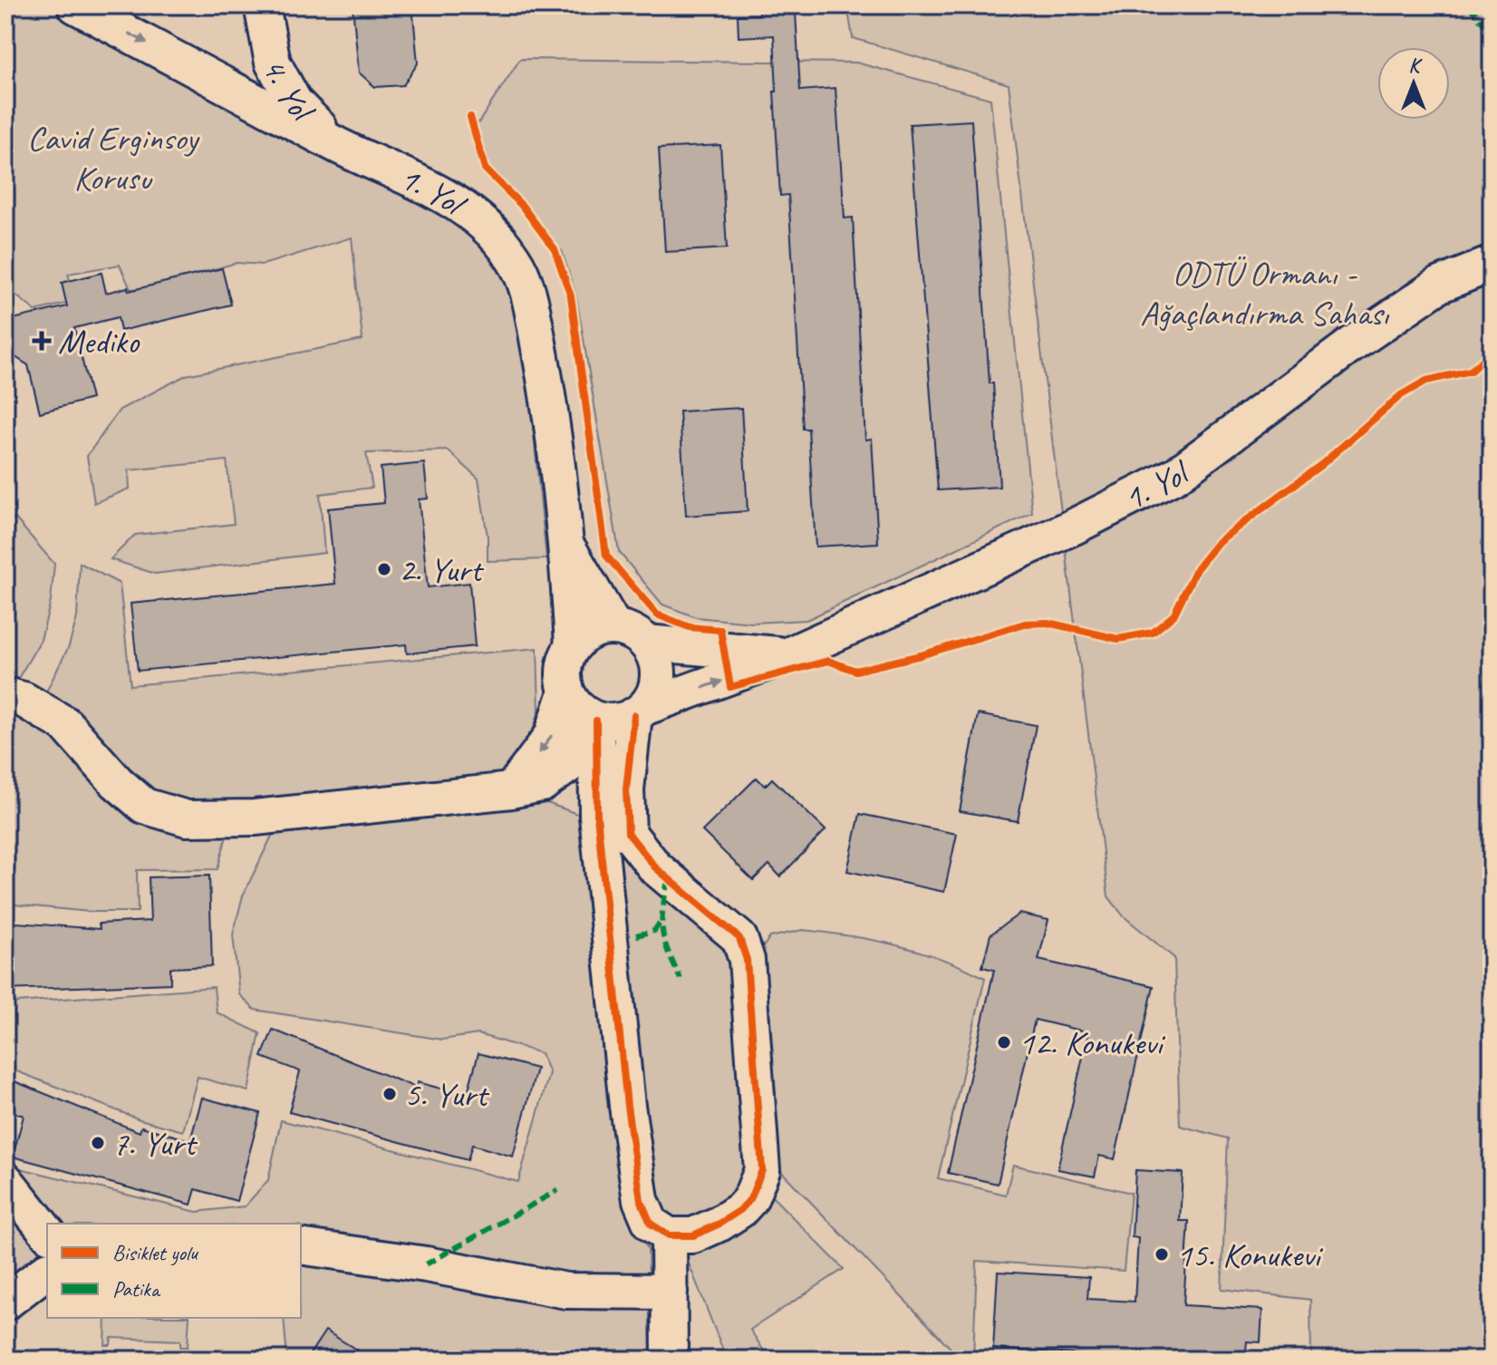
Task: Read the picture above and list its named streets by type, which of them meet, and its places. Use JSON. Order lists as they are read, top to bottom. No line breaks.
{"streets":{"street":["4. Yol","1. Yol"]},"crossings":[["4. Yol","1. Yol"]],"parks":["Cavid Erginsoy Korusu","ODTÜ Ormanı - Ağaçlandırma Sahası"],"places":{"health":["Mediko"],"other":["2. Yurt","12. Konukevi","5. Yurt","7. Yurt","15. Konukevi"]},"legend":["Bisiklet yolu","Patika"],"north":"top"}
